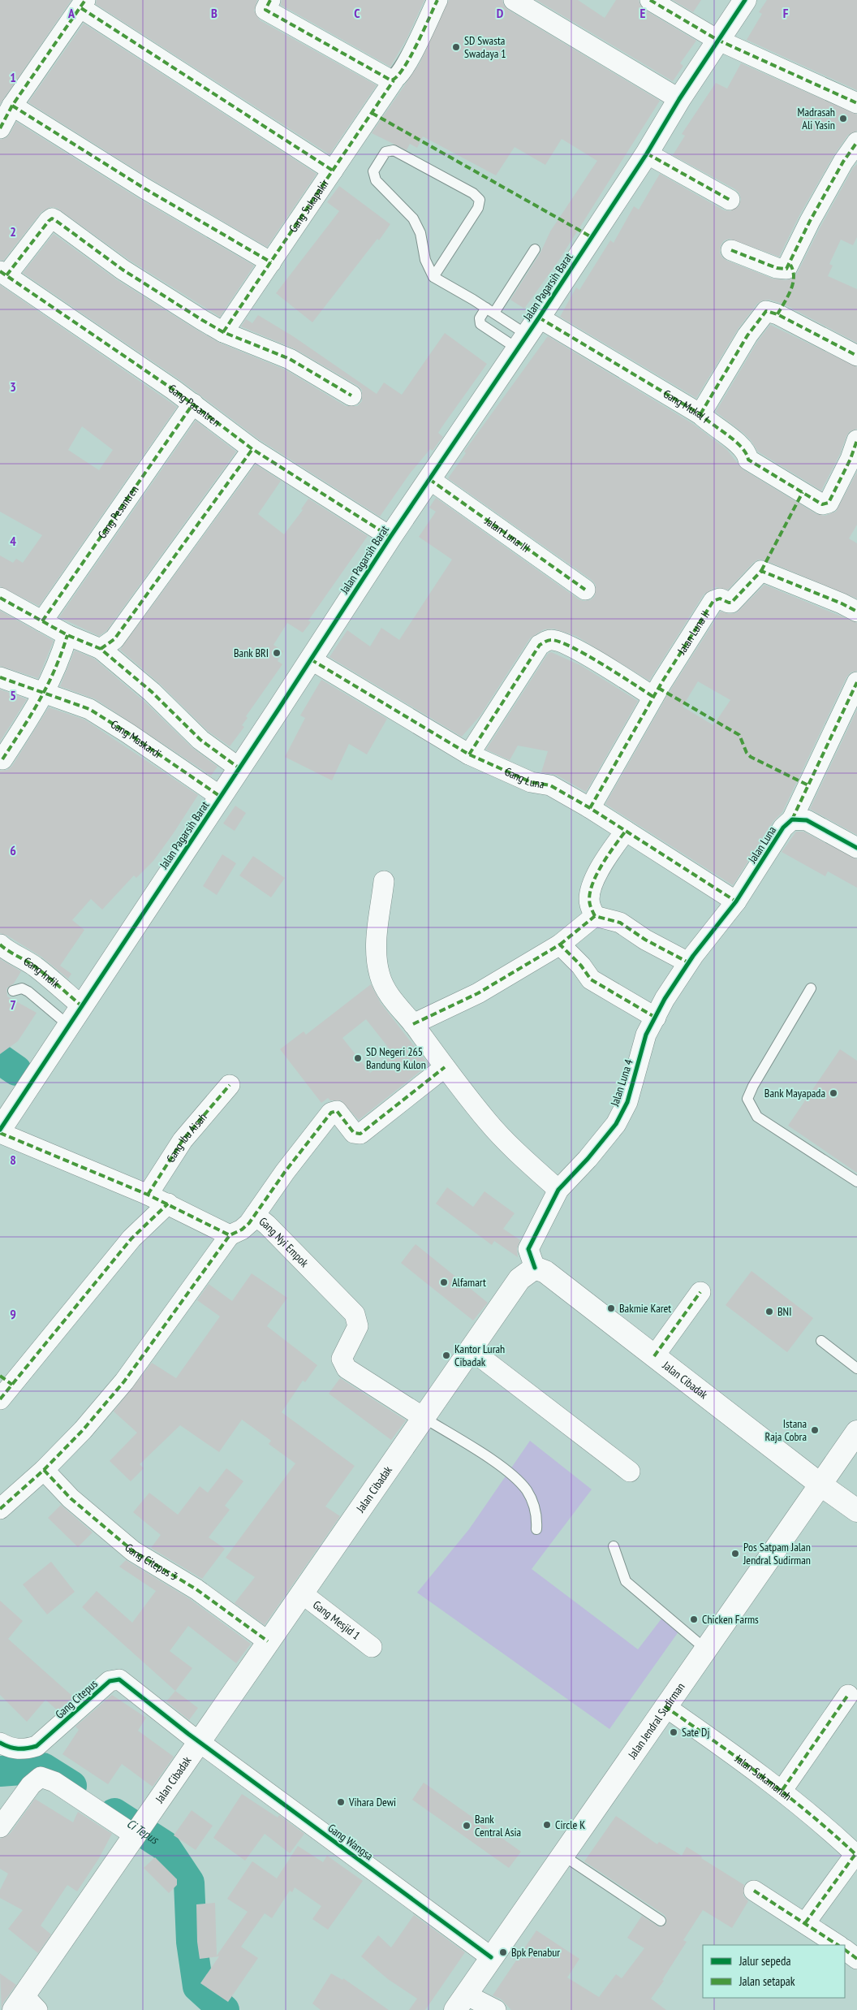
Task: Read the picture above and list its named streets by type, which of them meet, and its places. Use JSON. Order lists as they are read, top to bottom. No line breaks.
{"streets":{"main road":["Jalan Pagarsih Barat","Jalan Cibadak","Jalan Jendral Sudirman"],"street":["Gang Sukapakir","Gang Pasantren","Gang Mukal I","Gang Pesantren","Jalan Luna III","Jalan Luna II","Gang Maskardi","Gang Luna","Jalan Luna","Gang Indik","Jalan Luna 4","Gang Ibu Aisah","Gang Nyi Empok","Gang Citepus 3","Gang Mesjid 1","Gang Citepus","Jalan Sukamanah","Gang Wangsa"]},"crossings":[["Jalan Pagarsih Barat","Gang Pasantren"],["Jalan Pagarsih Barat","Gang Mukal I"],["Jalan Pagarsih Barat","Jalan Luna III"],["Jalan Pagarsih Barat","Gang Maskardi"],["Jalan Pagarsih Barat","Gang Luna"],["Jalan Pagarsih Barat","Gang Indik"],["Gang Pasantren","Gang Pesantren"],["Jalan Luna II","Gang Luna"],["Gang Luna","Jalan Luna"],["Gang Luna","Jalan Luna 4"],["Jalan Luna","Jalan Luna 4"],["Jalan Luna 4","Jalan Cibadak"],["Gang Nyi Empok","Jalan Cibadak"],["Jalan Cibadak","Gang Citepus 3"],["Jalan Cibadak","Gang Mesjid 1"],["Jalan Cibadak","Gang Citepus"],["Jalan Cibadak","Jalan Jendral Sudirman"],["Jalan Cibadak","Gang Wangsa"],["Gang Citepus","Gang Wangsa"],["Jalan Jendral Sudirman","Jalan Sukamanah"],["Jalan Jendral Sudirman","Gang Wangsa"]],"water":["Ci Tepus"],"places":["SD Swasta Swadaya 1","Madrasah Ali Yasin","Bank BRI","SD Negeri 265 Bandung Kulon","Bank Mayapada","Alfamart","Bakmie Karet","BNI","Kantor Lurah Cibadak","Istana Raja Cobra","Pos Satpam Jalan Jendral Sudirman","Chicken Farms","Sate Dj","Vihara Dewi","Circle K","Bank Central Asia","Bpk Penabur"],"legend":["Jalur sepeda","Jalan setapak"],"grid":{"columns":["A","B","C","D","E","F"],"rows":["1","2","3","4","5","6","7","8","9"]}}
